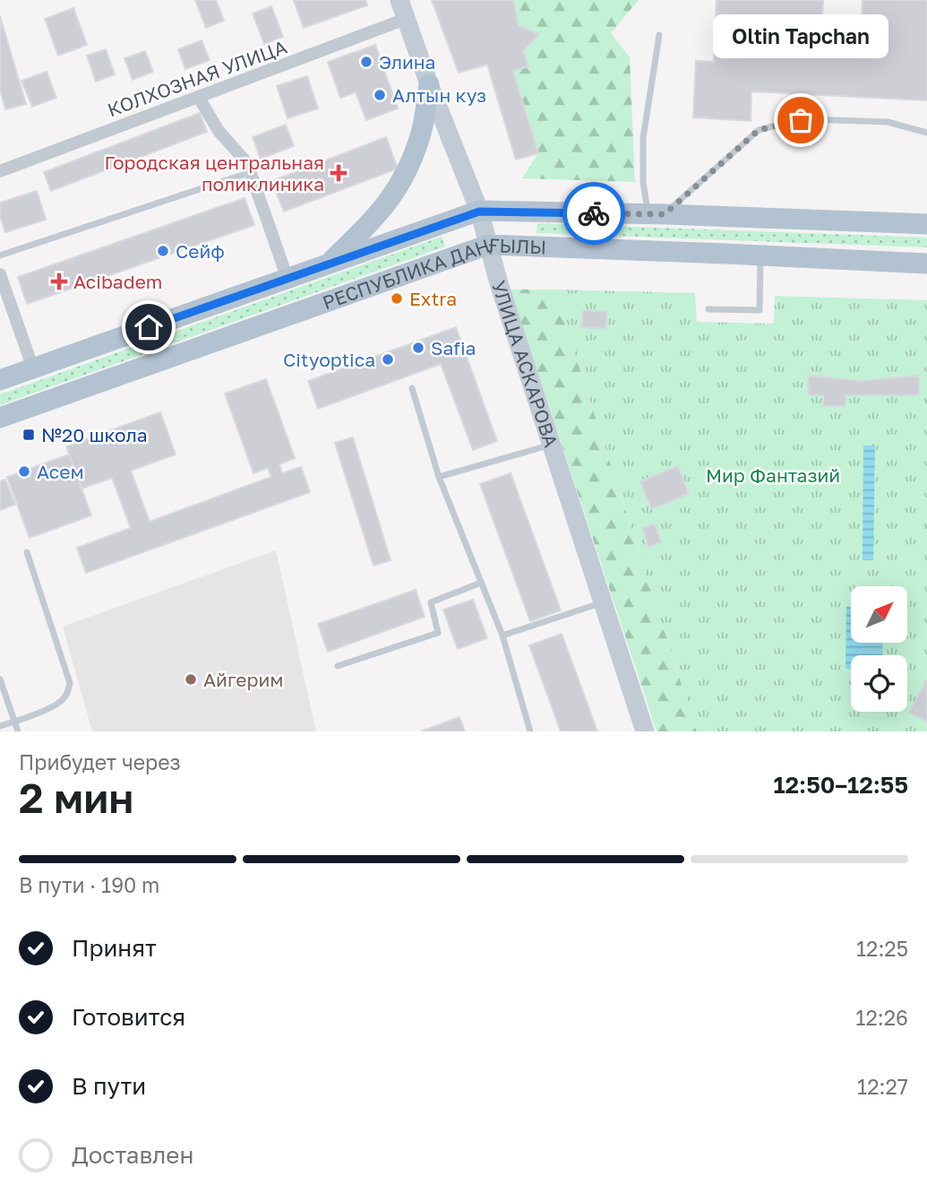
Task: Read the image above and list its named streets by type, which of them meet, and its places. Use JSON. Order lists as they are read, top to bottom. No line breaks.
{"streets":{"main road":["РЕСПУБЛИКА ДАҢҒЫЛЫ","УЛИЦА АСКАРОВА"],"street":["КОЛХОЗНАЯ УЛИЦА"]},"crossings":[["КОЛХОЗНАЯ УЛИЦА","УЛИЦА АСКАРОВА"],["РЕСПУБЛИКА ДАҢҒЫЛЫ","УЛИЦА АСКАРОВА"]],"parks":["Мир Фантазий"],"places":{"other":["Элина","Алтын куз","Oltin Tapchan","Сейф","Extra","Safia","Cityoptica","Асем","Айгерим"],"health":["Городская центральная поликлиника","Acibadem"],"transit":["№20 школа"]},"north":"top right","page":{"bubble":"Oltin Tapchan","heading":["2 мин","Прибудет через","12:50–12:55"],"bar":"В пути · 190 m","list":[["Принят","12:25"],["Готовится","12:26"],["В пути","12:27"],"Доставлен"]}}
